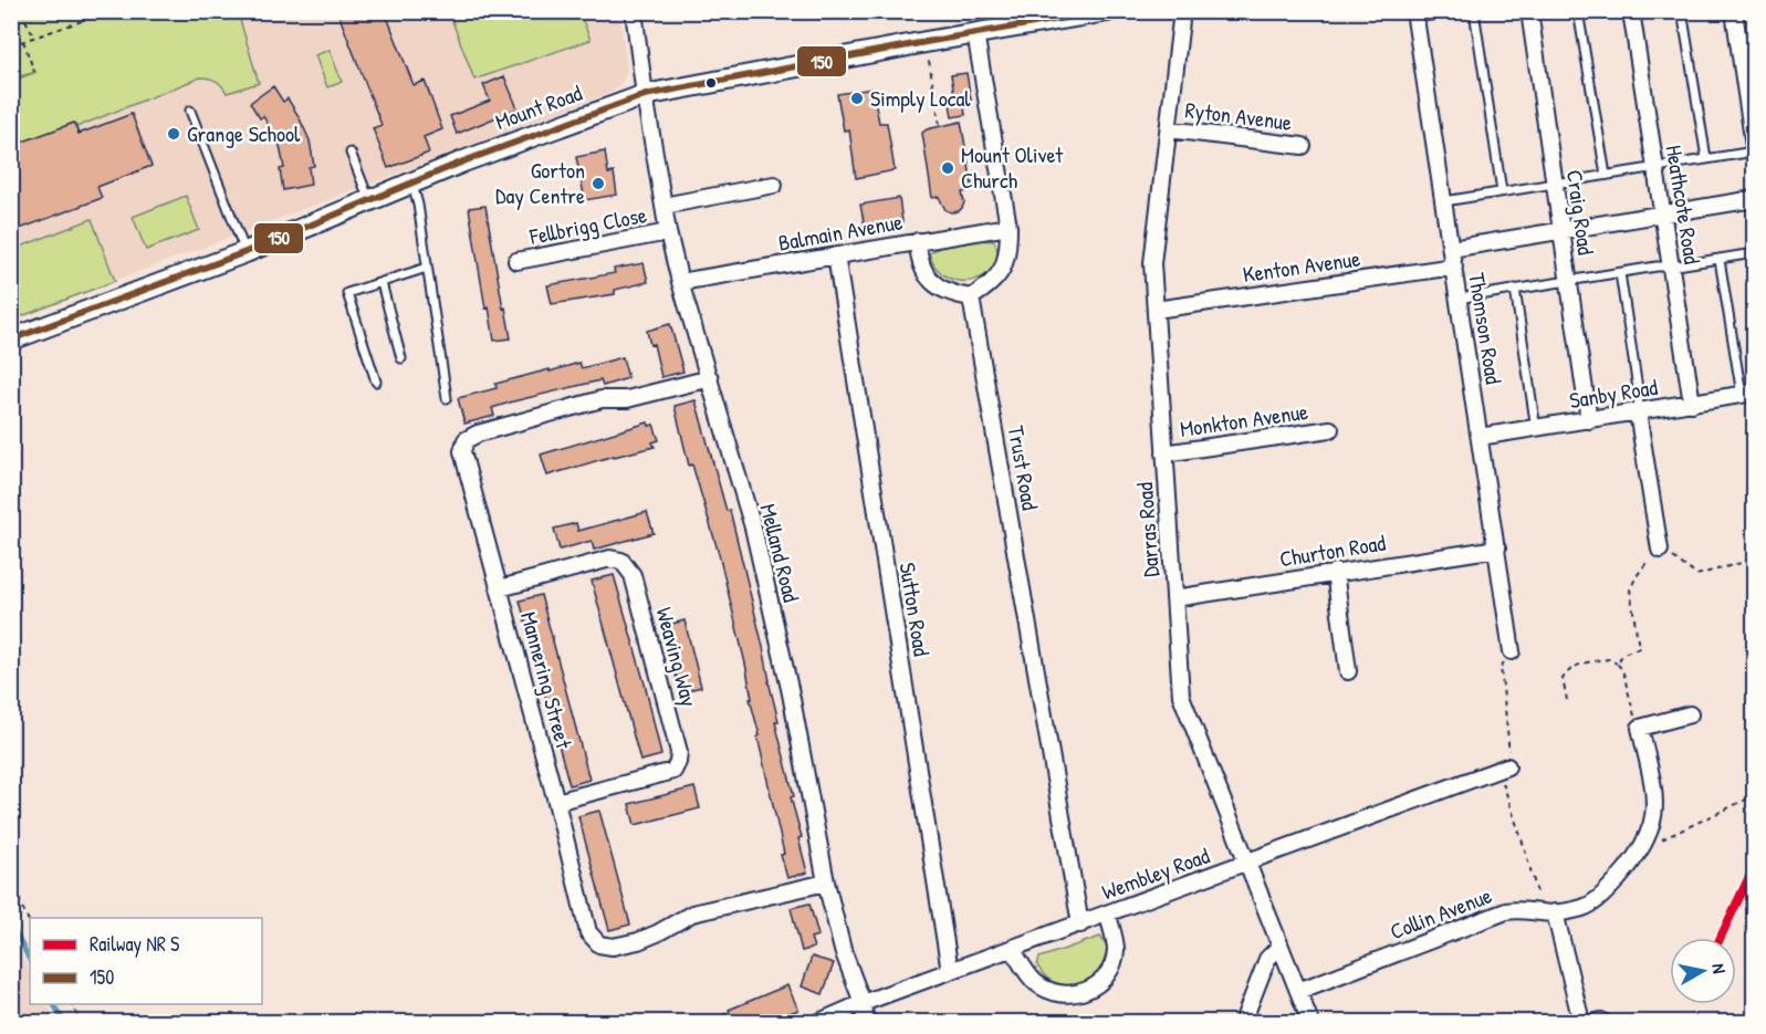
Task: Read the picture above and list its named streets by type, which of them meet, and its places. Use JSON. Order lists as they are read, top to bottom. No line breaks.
{"streets":{"main road":["Mount Road"],"street":["Ryton Avenue","Heathcote Road","Craig Road","Fellbrigg Close","Balmain Avenue","Kenton Avenue","Thomson Road","Sanby Road","Monkton Avenue","Trust Road","Darras Road","Churton Road","Melland Road","Sutton Road","Weaving Way","Mannering Street","Wembley Road","Collin Avenue"]},"crossings":[["Mount Road","Melland Road"],["Ryton Avenue","Darras Road"],["Heathcote Road","Sanby Road"],["Craig Road","Sanby Road"],["Fellbrigg Close","Melland Road"],["Balmain Avenue","Melland Road"],["Balmain Avenue","Sutton Road"],["Kenton Avenue","Thomson Road"],["Kenton Avenue","Darras Road"],["Thomson Road","Sanby Road"],["Thomson Road","Churton Road"],["Monkton Avenue","Darras Road"],["Trust Road","Wembley Road"],["Darras Road","Churton Road"],["Darras Road","Wembley Road"],["Darras Road","Collin Avenue"],["Melland Road","Mannering Street"],["Melland Road","Wembley Road"],["Sutton Road","Wembley Road"],["Weaving Way","Mannering Street"]],"places":["Simply Local","Grange School","Mount Olivet Church","Gorton Day Centre"],"lines":["transit line 150"],"legend":["Railway NR S","150"],"north":"right"}
